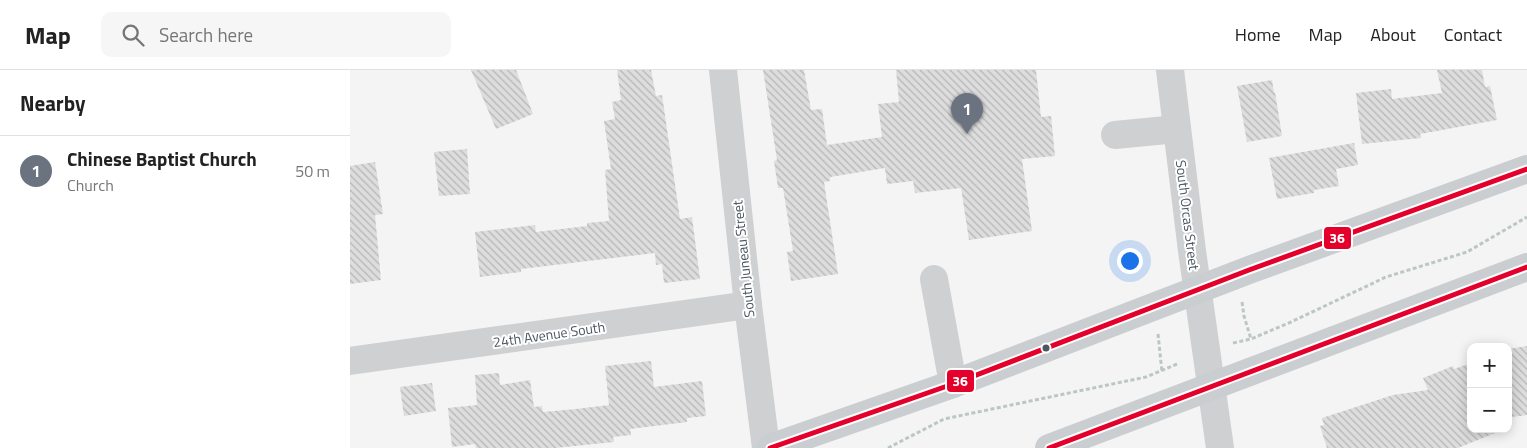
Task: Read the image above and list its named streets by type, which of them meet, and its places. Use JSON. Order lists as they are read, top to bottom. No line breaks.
{"streets":{"street":["South Orcas Street","South Juneau Street","24th Avenue South"]},"crossings":[["South Juneau Street","24th Avenue South"]],"lines":["transit line 36"],"page":{"header":"Map","search":"Search here","nav":["Home","Map","About","Contact"],"heading":"Nearby","pins":"1","list":[{"mark":"1","name":"Chinese Baptist Church","note":"Church","value":"50 m"}],"map_buttons":["+","−"]}}
